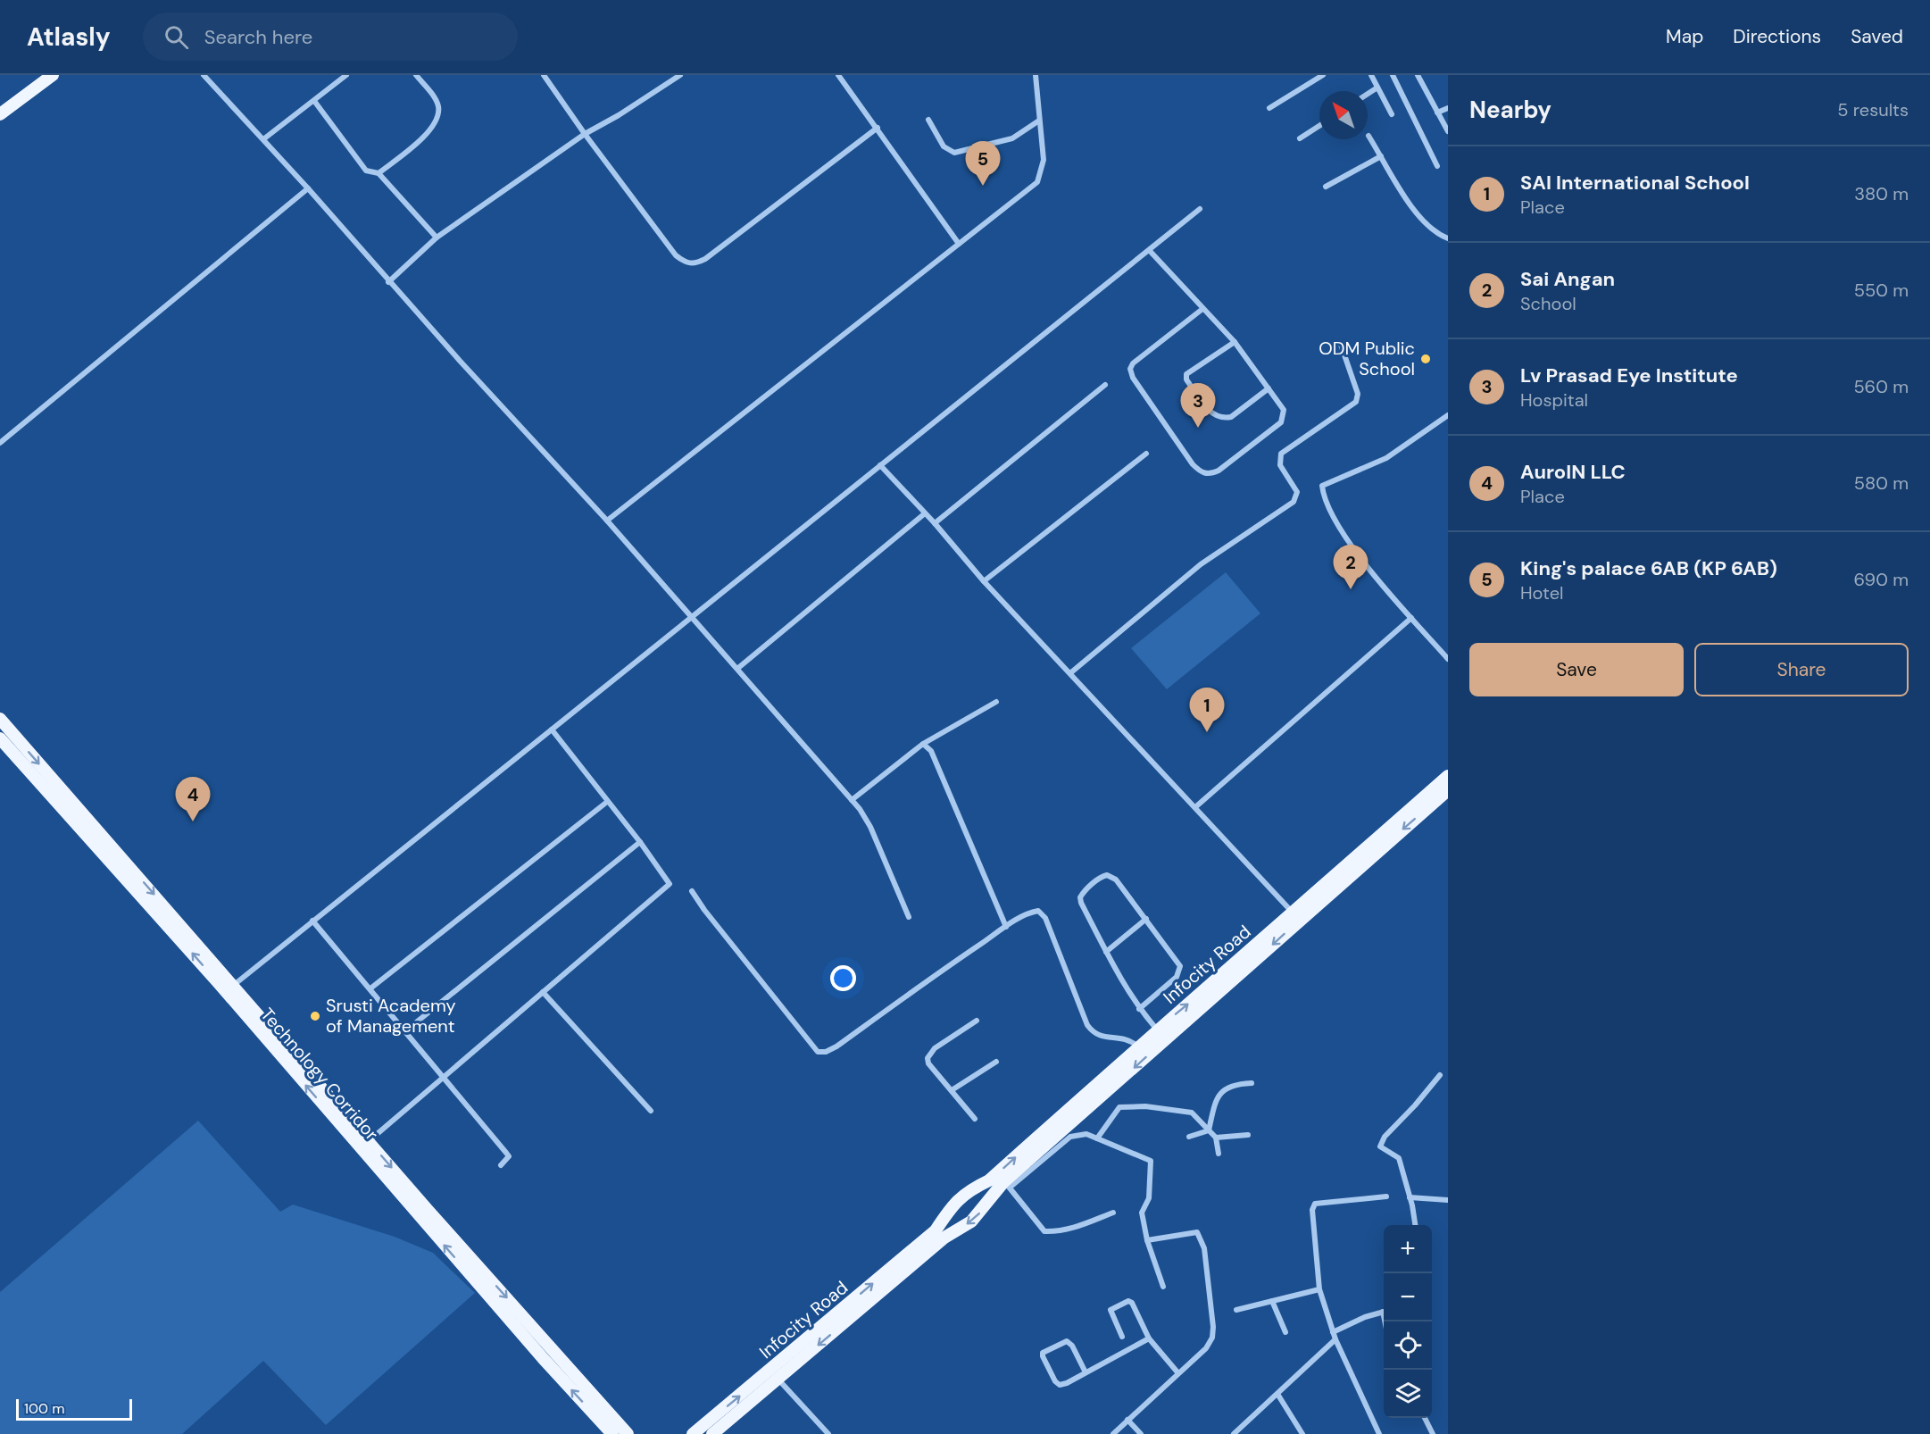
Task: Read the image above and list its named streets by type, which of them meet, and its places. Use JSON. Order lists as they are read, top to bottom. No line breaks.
{"streets":{"main road":["Infocity Road","Technology Corridor"]},"places":["ODM Public School","Srusti Academy of Management"],"scale_bar":"100 m","north":"top left","page":{"header":"Atlasly","search":"Search here","nav":["Map","Directions","Saved"],"heading":["Nearby","5 results"],"pins":["5","3","2","1","4"],"list":[{"mark":"1","name":"SAI International School","note":"Place","value":"380 m"},{"mark":"2","name":"Sai Angan","note":"School","value":"550 m"},{"mark":"3","name":"Lv Prasad Eye Institute","note":"Hospital","value":"560 m"},{"mark":"4","name":"AuroIN LLC","note":"Place","value":"580 m"},{"mark":"5","name":"King's palace 6AB (KP 6AB)","note":"Hotel","value":"690 m"}],"buttons":["Save","Share"],"map_buttons":["+","−"],"scale":"100 m"}}
